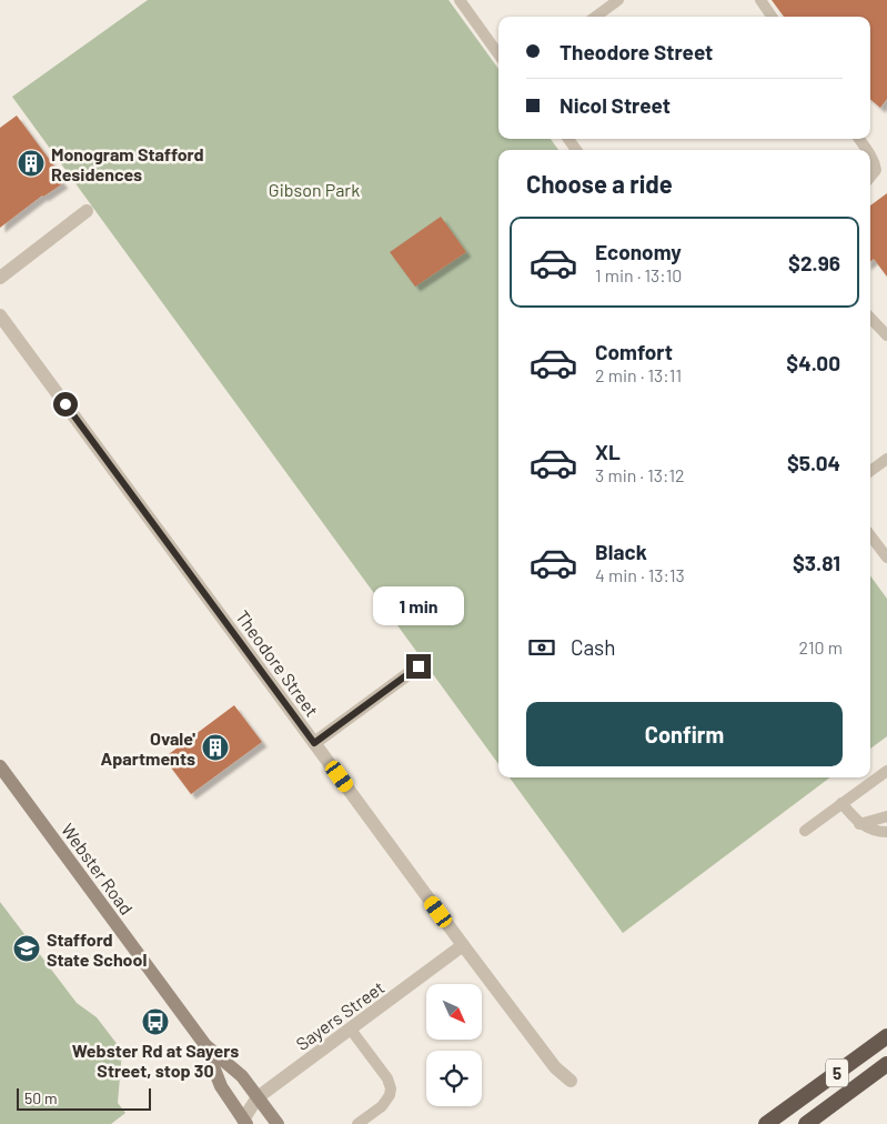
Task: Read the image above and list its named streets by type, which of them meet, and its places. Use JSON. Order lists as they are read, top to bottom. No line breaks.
{"streets":{"highway":["5"],"main road":["Webster Road"],"street":["Theodore Street","Sayers Street"]},"crossings":[["Theodore Street","Sayers Street"],["Webster Road","Sayers Street"]],"parks":["Gibson Park"],"places":{"building":["Monogram Stafford Residences","Ovale' Apartments"],"school or university":["Stafford State School"],"bus stop":["Webster Rd at Sayers Street, stop 30"]},"scale_bar":"50 m","north":"bottom right","page":{"banner":["Theodore Street","Nicol Street"],"heading":"Choose a ride","list":[{"name":"Economy","note":"1 min · 13:10","value":"$2.96"},{"name":"Comfort","note":"2 min · 13:11","value":"$4.00"},{"name":"XL","note":"3 min · 13:12","value":"$5.04"},{"name":"Black","note":"4 min · 13:13","value":"$3.81"}],"bubble":"1 min","pay":["Cash","210 m"],"buttons":"Confirm","scale":"50 m"}}
